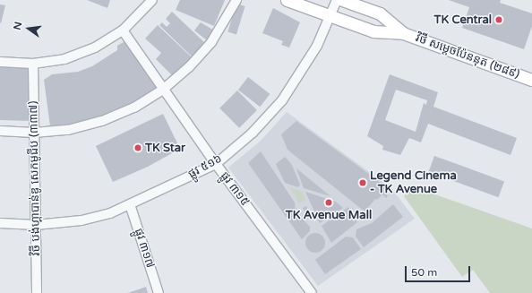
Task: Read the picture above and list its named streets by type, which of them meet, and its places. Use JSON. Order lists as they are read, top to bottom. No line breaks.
{"streets":{"main road":["វិថី សម្តេចប៉ែននុត (២៨៩)"],"street":["ផ្លូវ ៥១៦","វិថី បង់ហ្គាបាន់ឌូ សេកមូជីប (៣៣៧)","ផ្លូវ ៣១៥","ផ្លូវ ៣១៧"]},"crossings":[["វិថី សម្តេចប៉ែននុត (២៨៩)","ផ្លូវ ៥១៦"],["ផ្លូវ ៥១៦","វិថី បង់ហ្គាបាន់ឌូ សេកមូជីប (៣៣៧)"],["ផ្លូវ ៥១៦","ផ្លូវ ៣១៥"],["ផ្លូវ ៥១៦","ផ្លូវ ៣១៧"]],"places":["TK Central","TK Star","Legend Cinema - TK Avenue","TK Avenue Mall"],"scale_bar":"50 m","north":"left"}
